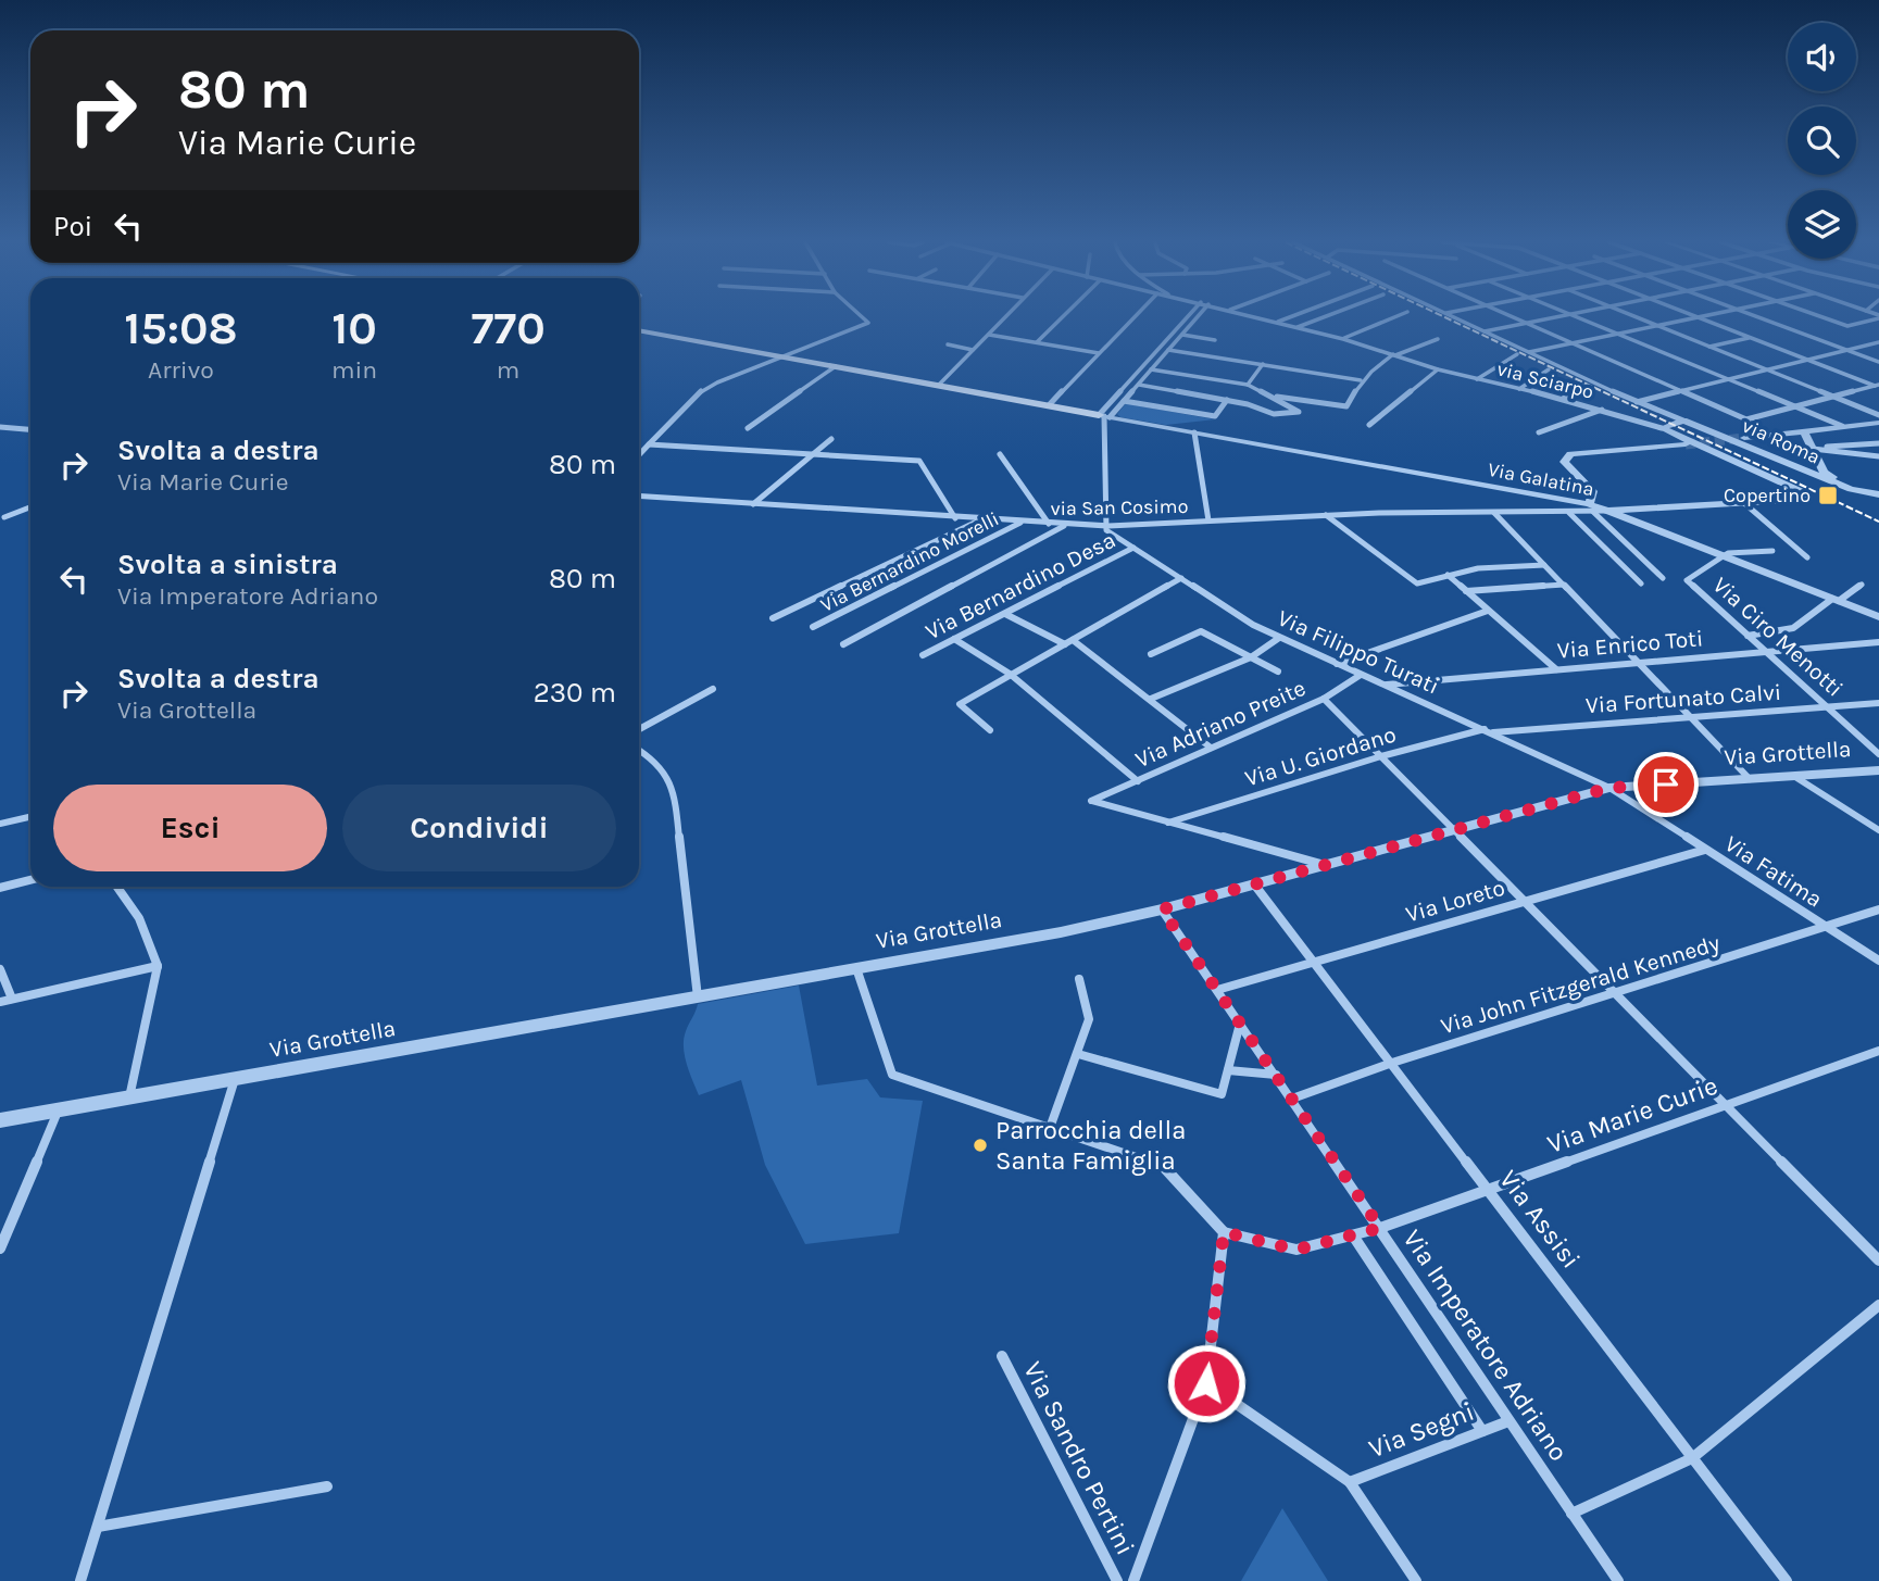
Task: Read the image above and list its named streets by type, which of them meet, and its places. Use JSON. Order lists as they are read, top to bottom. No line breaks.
{"streets":{"street":["via Sciarpo","via Roma","Via Galatina","via San Cosimo","Via Bernardino Morelli","Via Bernardino Desa","Via Ciro Menotti","Via Enrico Toti","Via Filippo Turati","Via Fortunato Calvi","Via Adriano Preite","Via Grottella","Via U. Giordano","Via Fatima","Via Loreto","Via John Fitzgerald Kennedy","Via Marie Curie","Via Assisi","Via Imperatore Adriano","Via Segni","Via Sandro Pertini"]},"crossings":[["via Sciarpo","Via Galatina"],["Via Galatina","via San Cosimo"],["via San Cosimo","Via Bernardino Morelli"],["via San Cosimo","Via Filippo Turati"],["Via Bernardino Desa","Via Filippo Turati"],["Via Ciro Menotti","Via Enrico Toti"],["Via Ciro Menotti","Via Fortunato Calvi"],["Via Enrico Toti","Via Filippo Turati"],["Via Filippo Turati","Via Fortunato Calvi"],["Via Filippo Turati","Via Adriano Preite"],["Via Filippo Turati","Via Grottella"],["Via Filippo Turati","Via U. Giordano"],["Via Filippo Turati","Via Fatima"],["Via Fortunato Calvi","Via U. Giordano"],["Via Adriano Preite","Via U. Giordano"],["Via Grottella","Via Fatima"],["Via Grottella","Via Assisi"],["Via Grottella","Via Imperatore Adriano"],["Via Fatima","Via Loreto"],["Via Fatima","Via John Fitzgerald Kennedy"],["Via Loreto","Via Assisi"],["Via Loreto","Via Imperatore Adriano"],["Via John Fitzgerald Kennedy","Via Assisi"],["Via John Fitzgerald Kennedy","Via Imperatore Adriano"],["Via Marie Curie","Via Assisi"],["Via Marie Curie","Via Imperatore Adriano"],["Via Imperatore Adriano","Via Segni"]],"places":{"transit":["Copertino"],"other":["Parrocchia della Santa Famiglia"]},"page":{"turn":["80 m","Via Marie Curie"],"then":"Poi","eta":["15:08","Arrivo","10","min","770","m"],"list":[{"name":"Svolta a destra","note":"Via Marie Curie","value":"80 m"},{"name":"Svolta a sinistra","note":"Via Imperatore Adriano","value":"80 m"},{"name":"Svolta a destra","note":"Via Grottella","value":"230 m"}],"buttons":["Esci","Condividi"]}}
